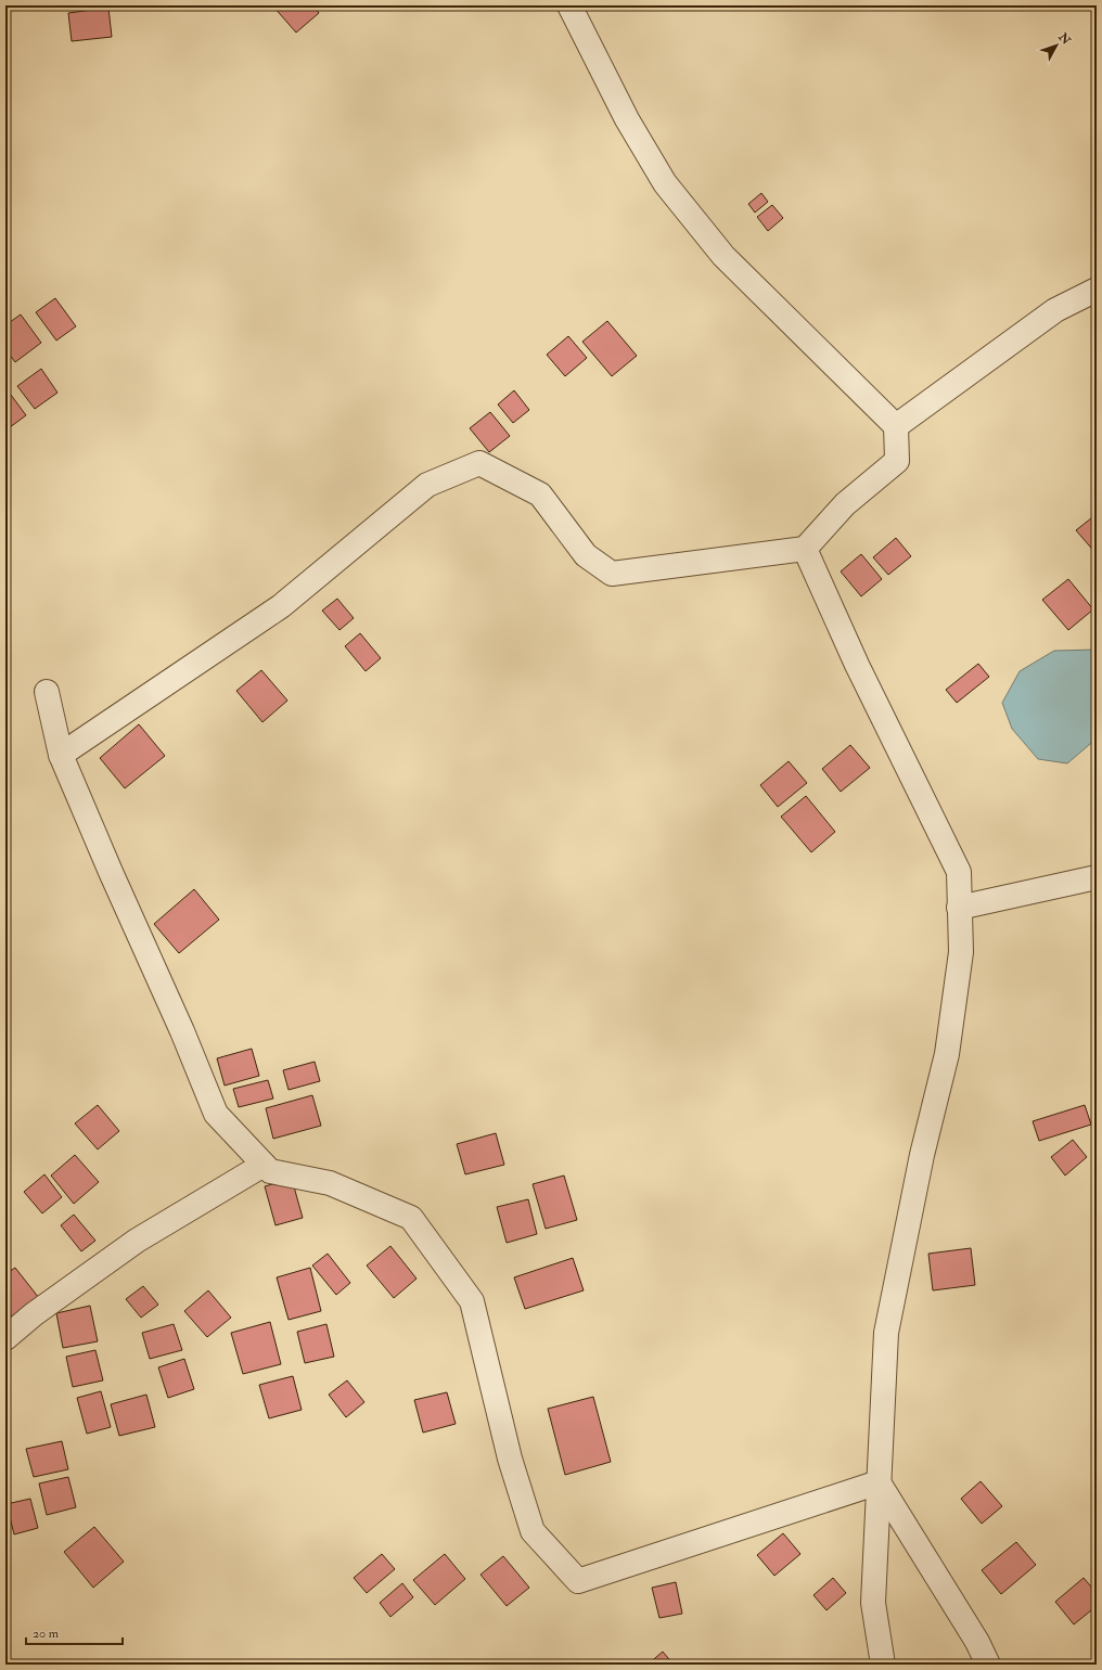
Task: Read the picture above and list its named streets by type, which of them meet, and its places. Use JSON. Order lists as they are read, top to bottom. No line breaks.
{"scale_bar":"20 m","north":"top right"}
